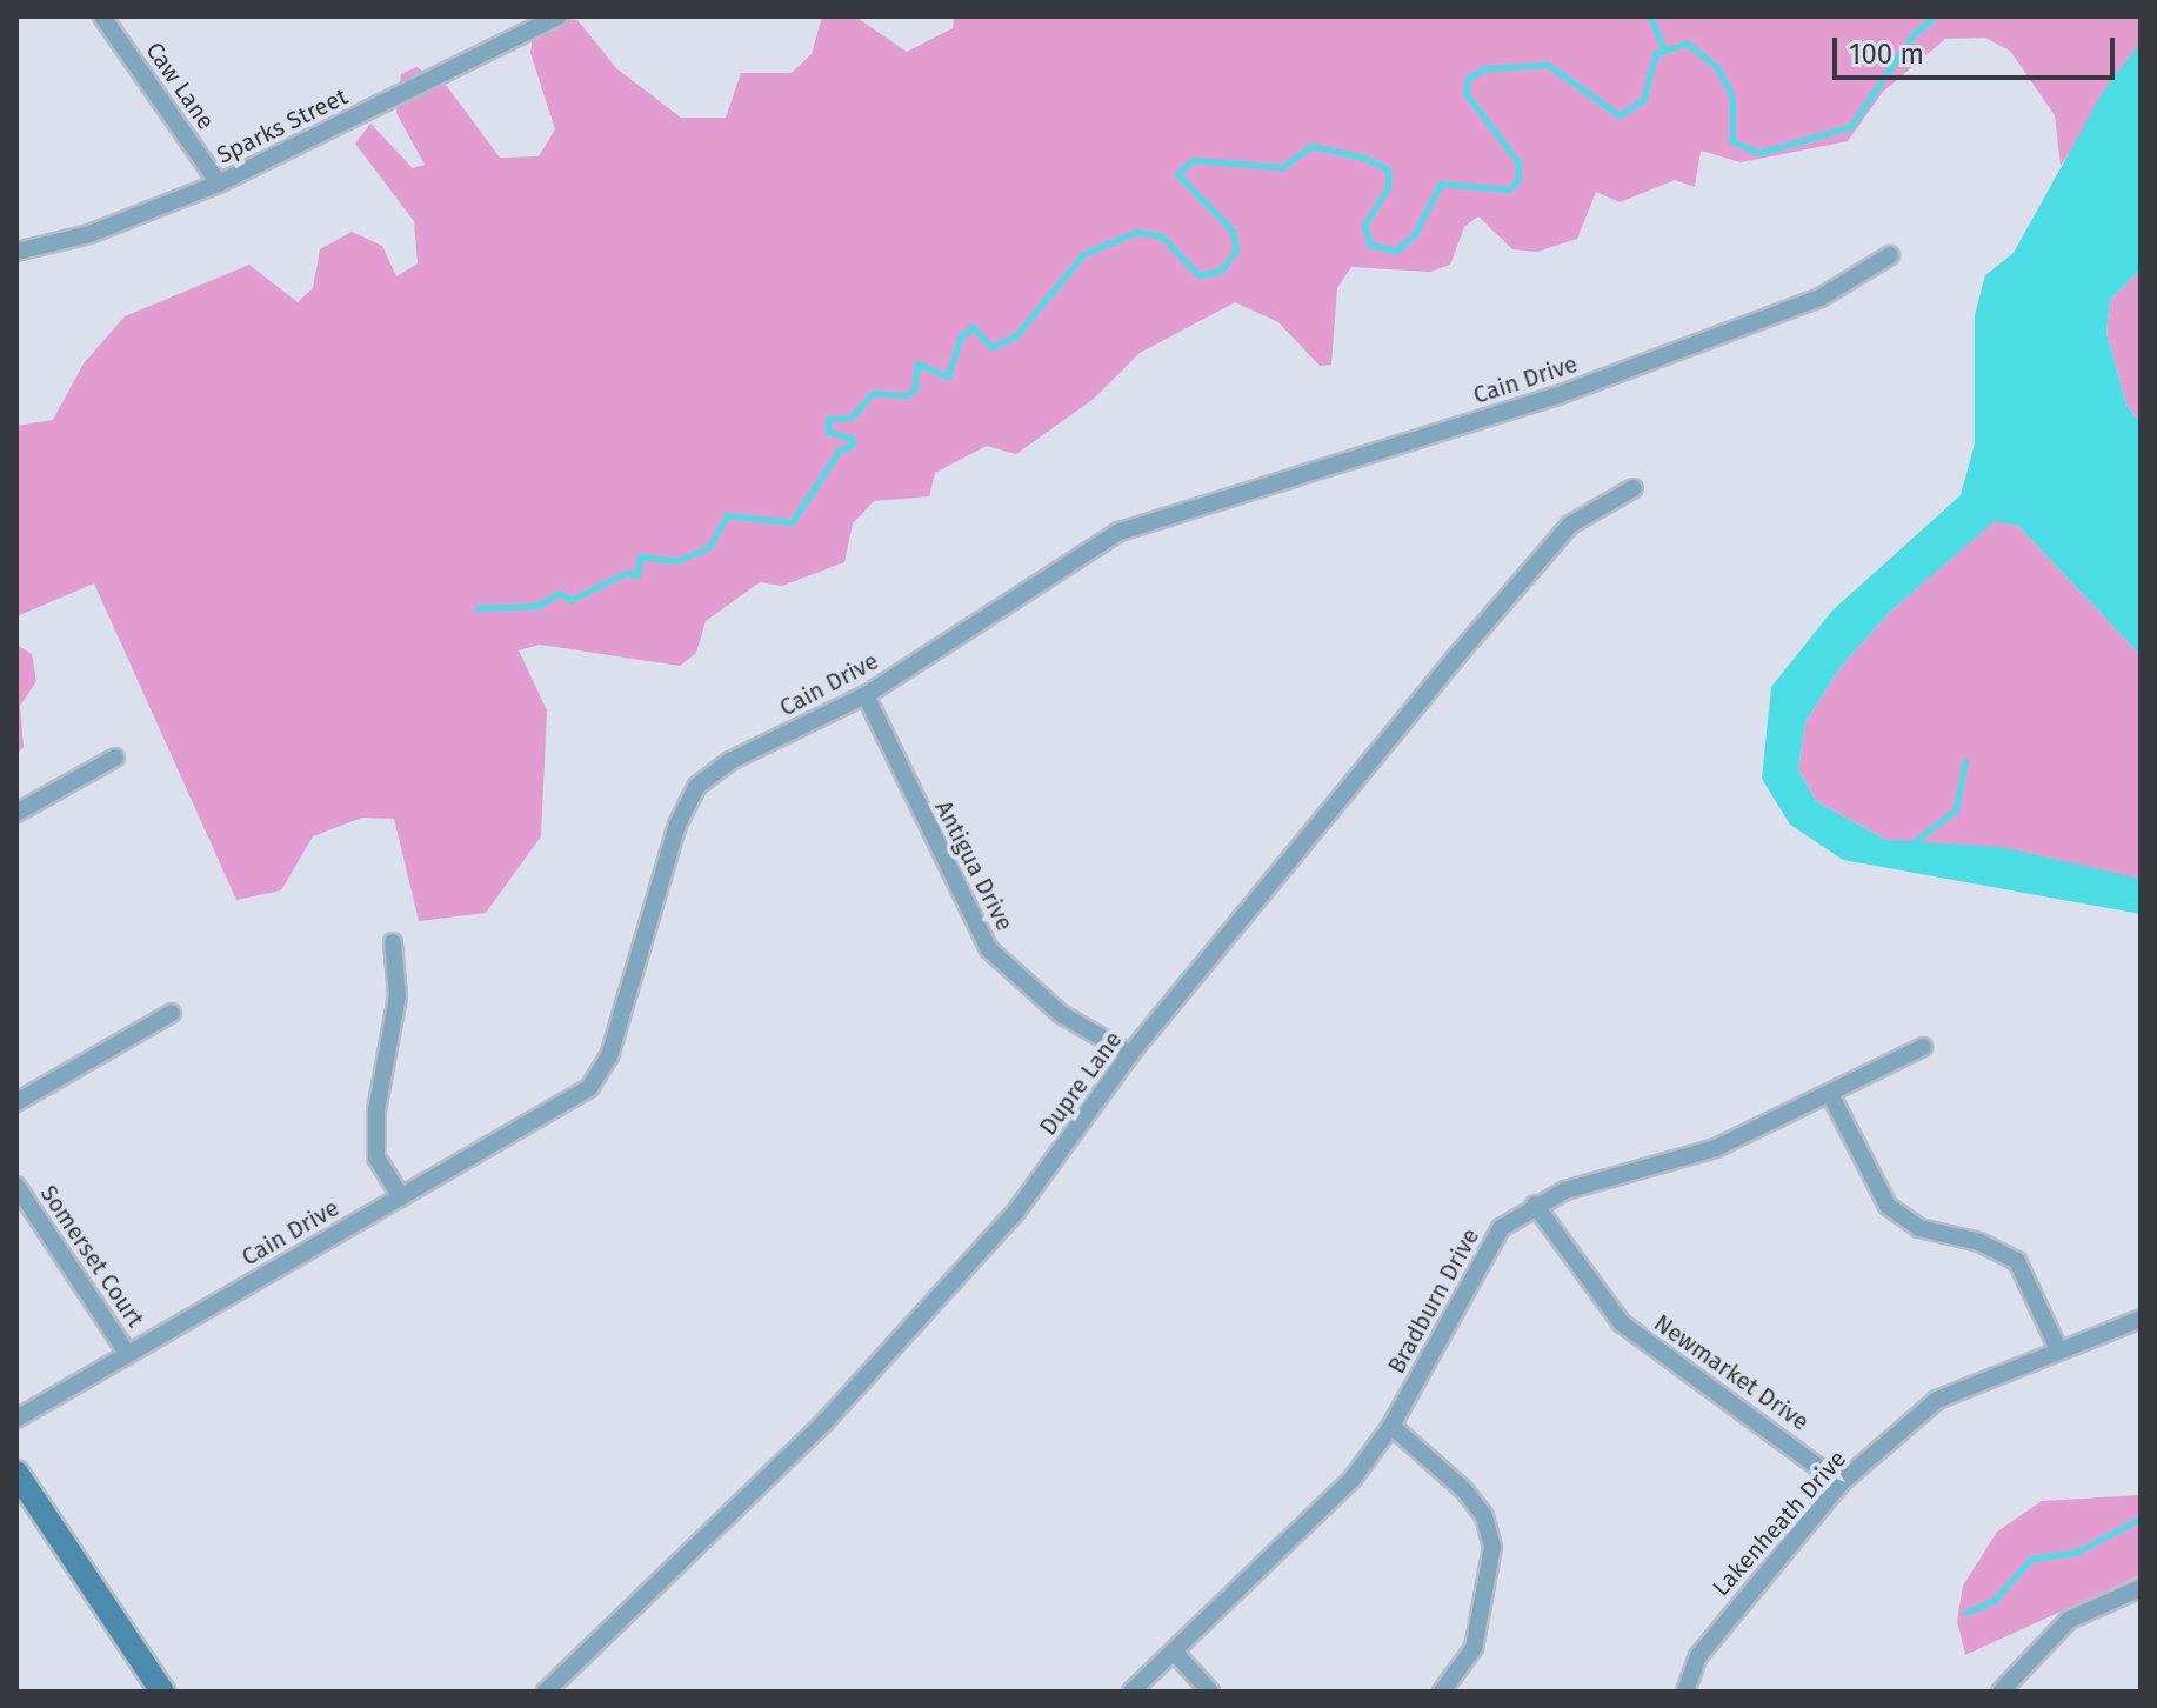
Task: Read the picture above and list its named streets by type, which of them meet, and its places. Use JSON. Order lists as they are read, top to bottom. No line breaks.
{"streets":{"street":["Caw Lane","Sparks Street","Cain Drive","Antigua Drive","Dupre Lane","Somerset Court","Bradburn Drive","Newmarket Drive","Lakenheath Drive"]},"crossings":[["Caw Lane","Sparks Street"],["Cain Drive","Antigua Drive"],["Cain Drive","Somerset Court"],["Antigua Drive","Dupre Lane"],["Bradburn Drive","Newmarket Drive"],["Newmarket Drive","Lakenheath Drive"]],"scale_bar":"100 m"}
